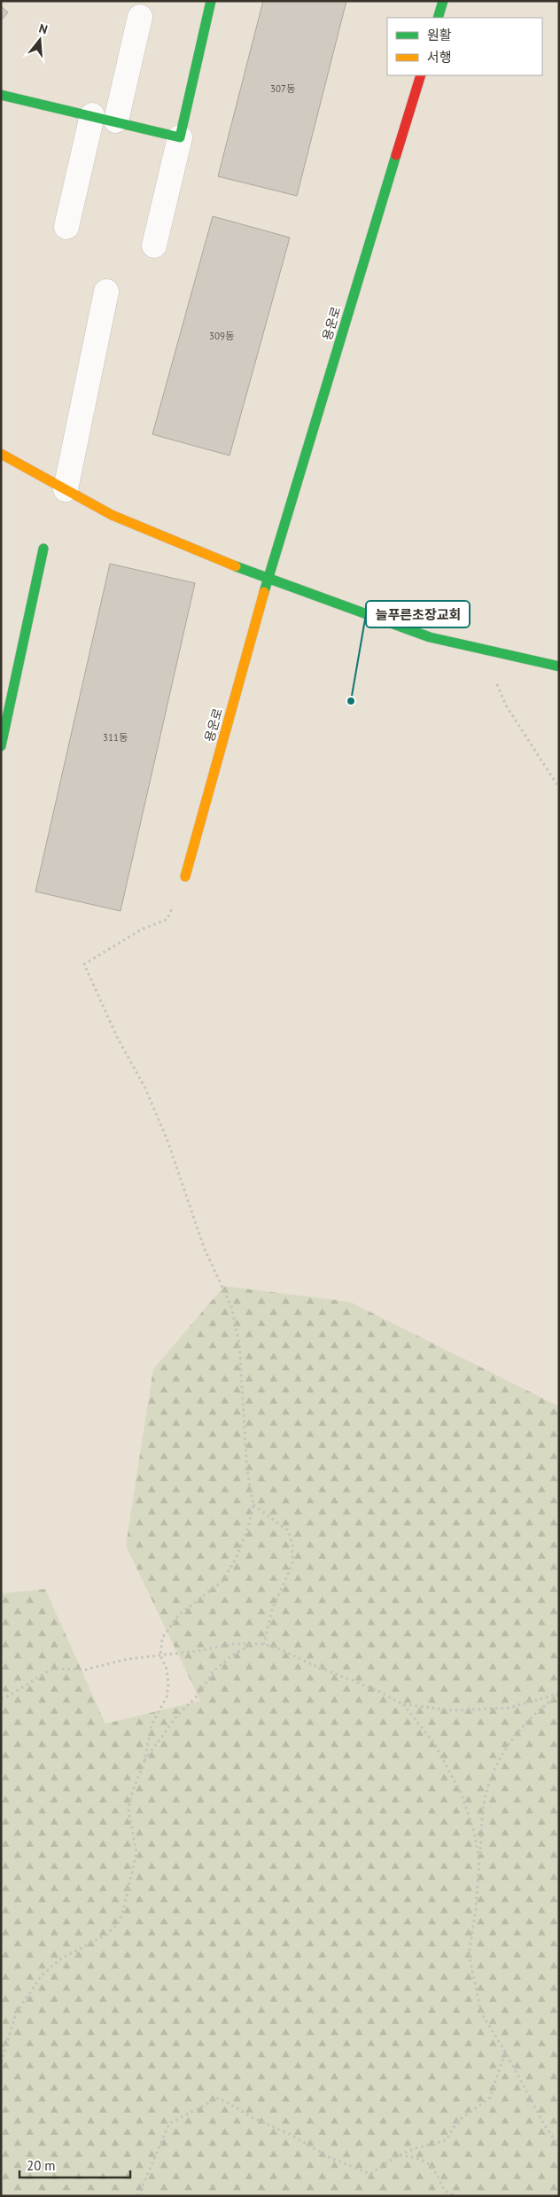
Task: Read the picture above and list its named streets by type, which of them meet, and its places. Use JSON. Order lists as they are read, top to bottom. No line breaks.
{"streets":{"street":["용운로"]},"places":["늘푸른초장교회"],"house_numbers":["307동","309동","311동"],"legend":["원활","서행"],"scale_bar":"20 m","north":"top"}
